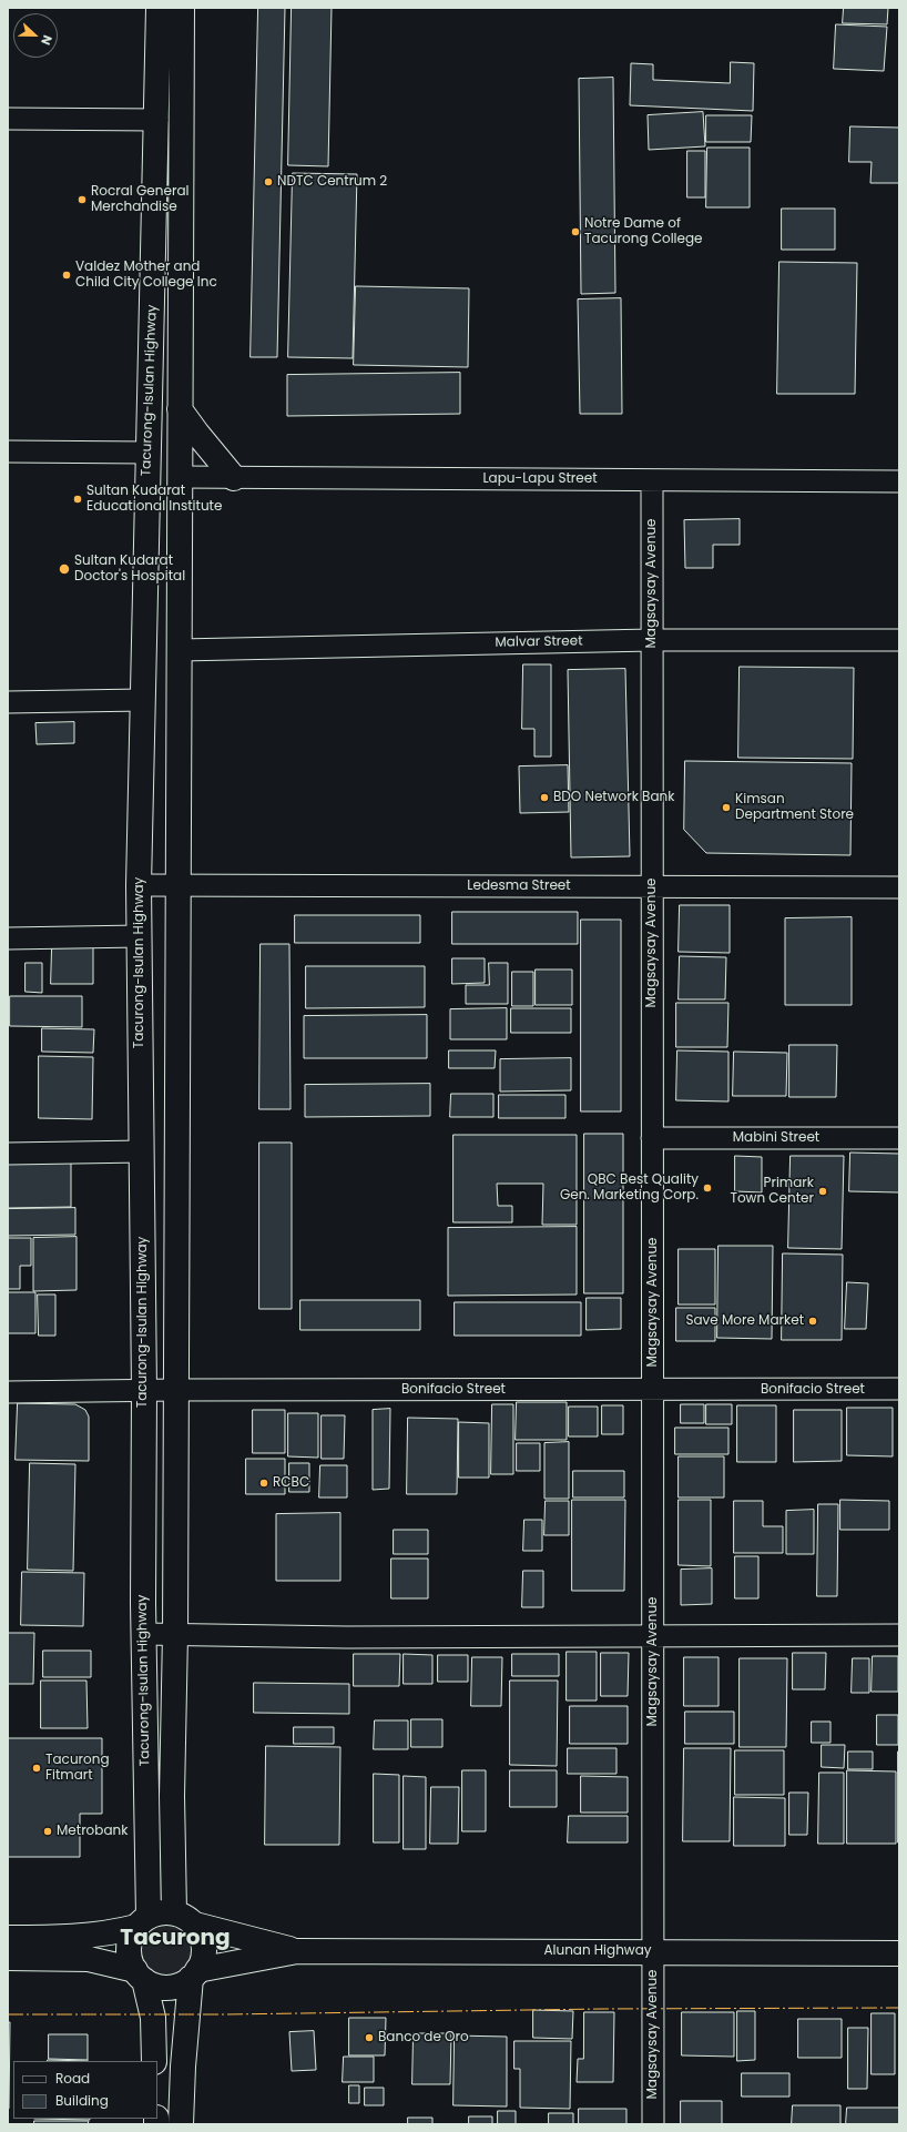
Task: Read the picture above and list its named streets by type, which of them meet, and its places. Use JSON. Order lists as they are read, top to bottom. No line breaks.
{"streets":{"main road":["Tacurong-Isulan Highway","Alunan Highway"],"street":["Lapu-Lapu Street","Magsaysay Avenue","Malvar Street","Ledesma Street","Mabini Street","Bonifacio Street"]},"crossings":[["Tacurong-Isulan Highway","Lapu-Lapu Street"],["Tacurong-Isulan Highway","Malvar Street"],["Tacurong-Isulan Highway","Ledesma Street"],["Tacurong-Isulan Highway","Bonifacio Street"],["Tacurong-Isulan Highway","Alunan Highway"],["Lapu-Lapu Street","Magsaysay Avenue"],["Magsaysay Avenue","Malvar Street"],["Magsaysay Avenue","Ledesma Street"],["Magsaysay Avenue","Mabini Street"],["Magsaysay Avenue","Bonifacio Street"],["Magsaysay Avenue","Alunan Highway"]],"districts":["Tacurong"],"places":["NDTC Centrum 2","Rocral General Merchandise","Notre Dame of Tacurong College","Valdez Mother and Child City College Inc","Sultan Kudarat Educational Institute","Sultan Kudarat Doctor's Hospital","BDO Network Bank","Kimsan Department Store","QBC Best Quality Gen. Marketing Corp.","Primark Town Center","Save More Market","RCBC","Tacurong Fitmart","Metrobank","Banco de Oro"],"legend":["Road","Building"],"north":"right"}
